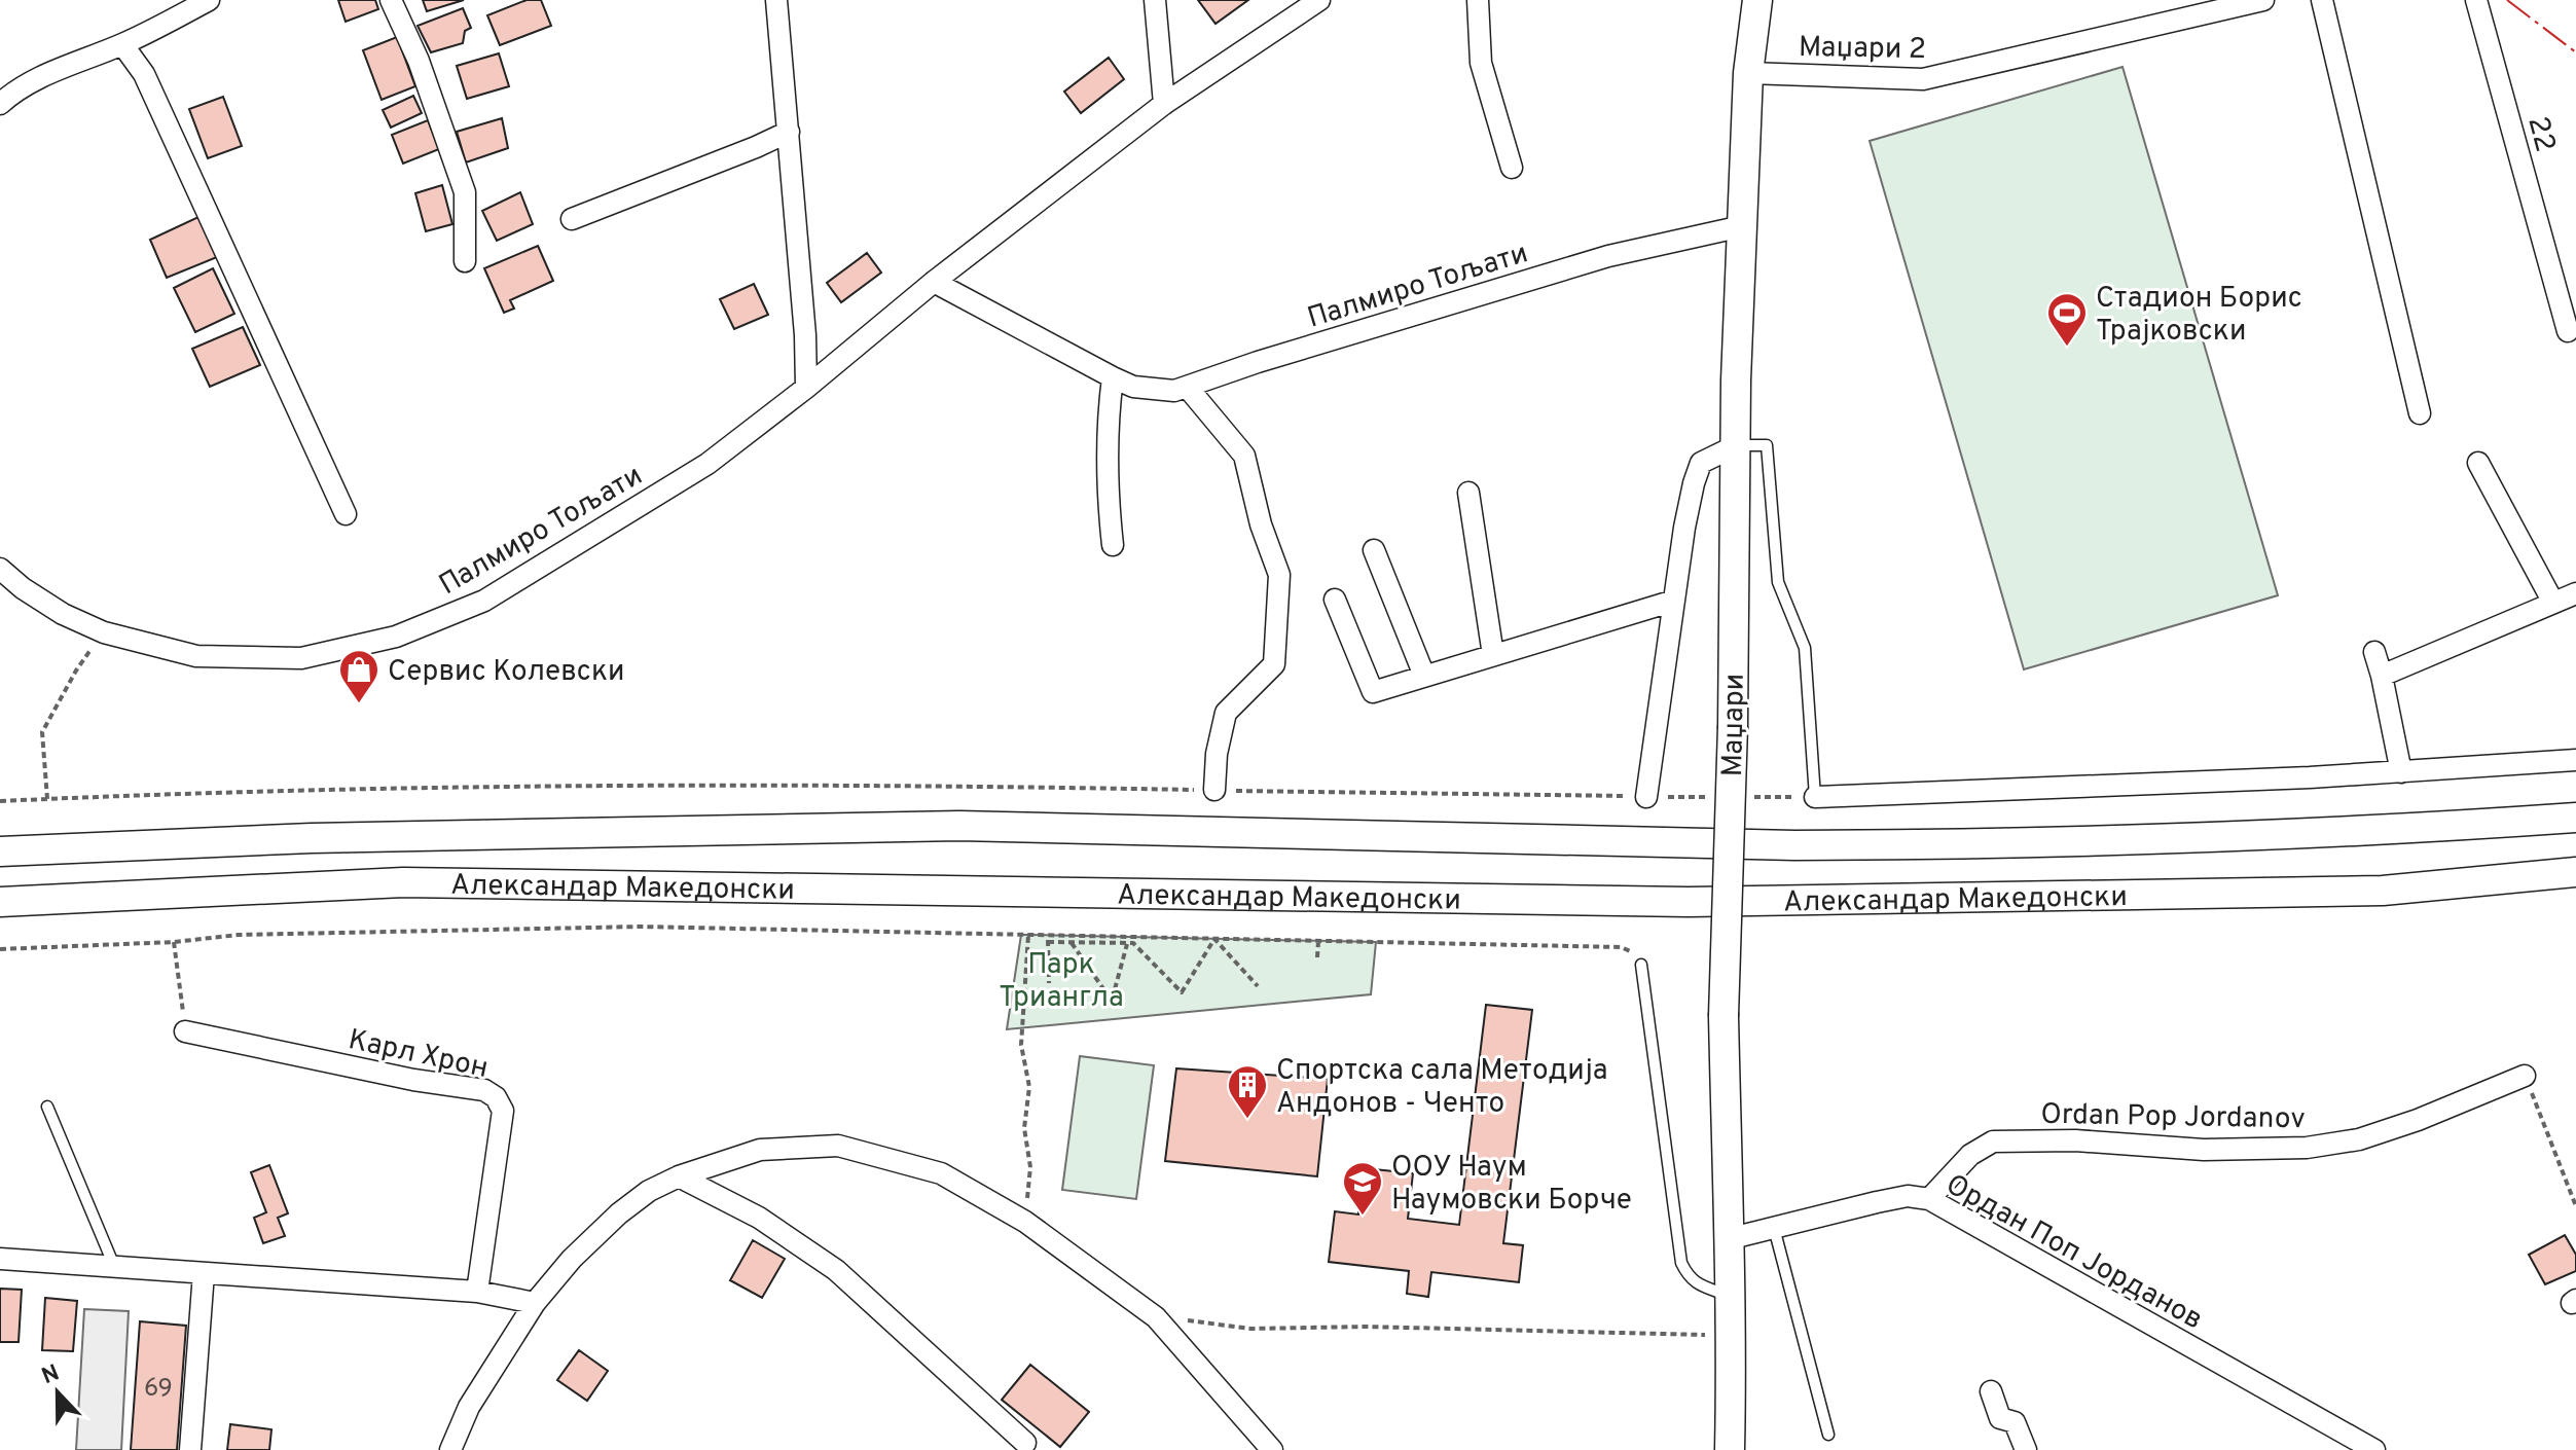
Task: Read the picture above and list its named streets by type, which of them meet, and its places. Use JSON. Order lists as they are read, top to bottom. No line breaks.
{"streets":{"street":["Маџари 2","22","Палмиро Тољати","Маџари","Александар Македонски","Карл Хрон","Ordan Pop Jordanov","Ордан Поп Јорданов"]},"crossings":[["Маџари 2","Маџари"],["Палмиро Тољати","Маџари"],["Маџари","Ордан Поп Јорданов"],["Ordan Pop Jordanov","Ордан Поп Јорданов"]],"parks":["Парк Триангла"],"places":{"sports":["Стадион Борис Трајковски"],"shop":["Сервис Колевски"],"building":["Спортска сала Методија Андонов - Ченто"],"school or university":["ООУ Наум Наумовски Борче"]},"house_numbers":["69"],"north":"top"}
